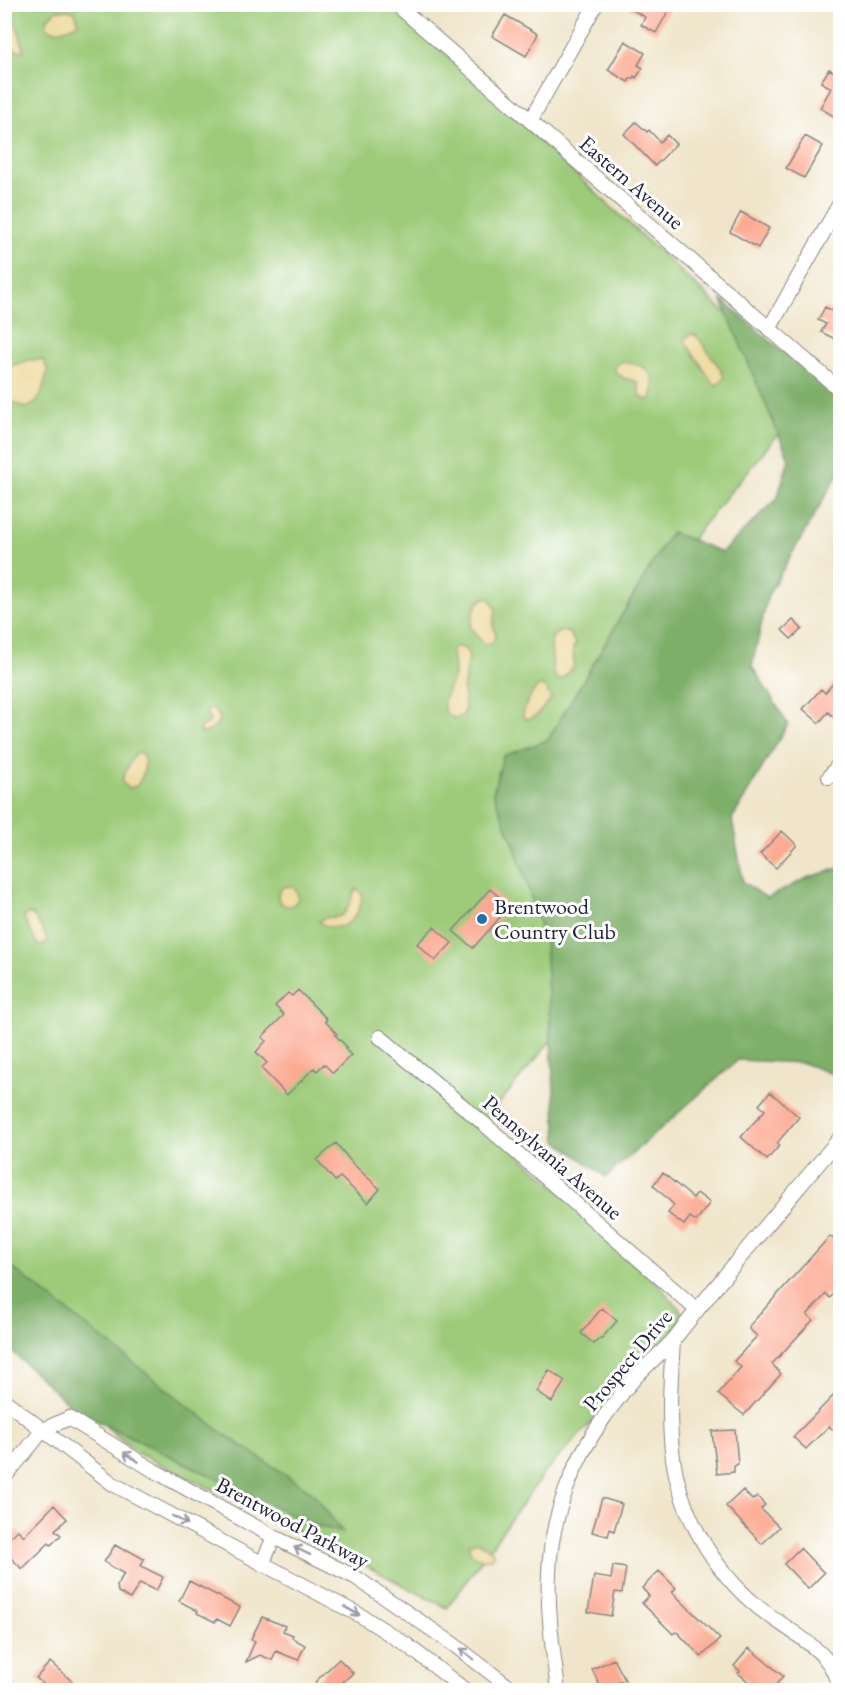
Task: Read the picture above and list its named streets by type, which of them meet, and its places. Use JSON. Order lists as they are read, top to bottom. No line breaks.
{"streets":{"street":["Eastern Avenue","Pennsylvania Avenue","Prospect Drive","Brentwood Parkway"]},"crossings":[["Pennsylvania Avenue","Prospect Drive"]],"places":["Brentwood Country Club"]}
